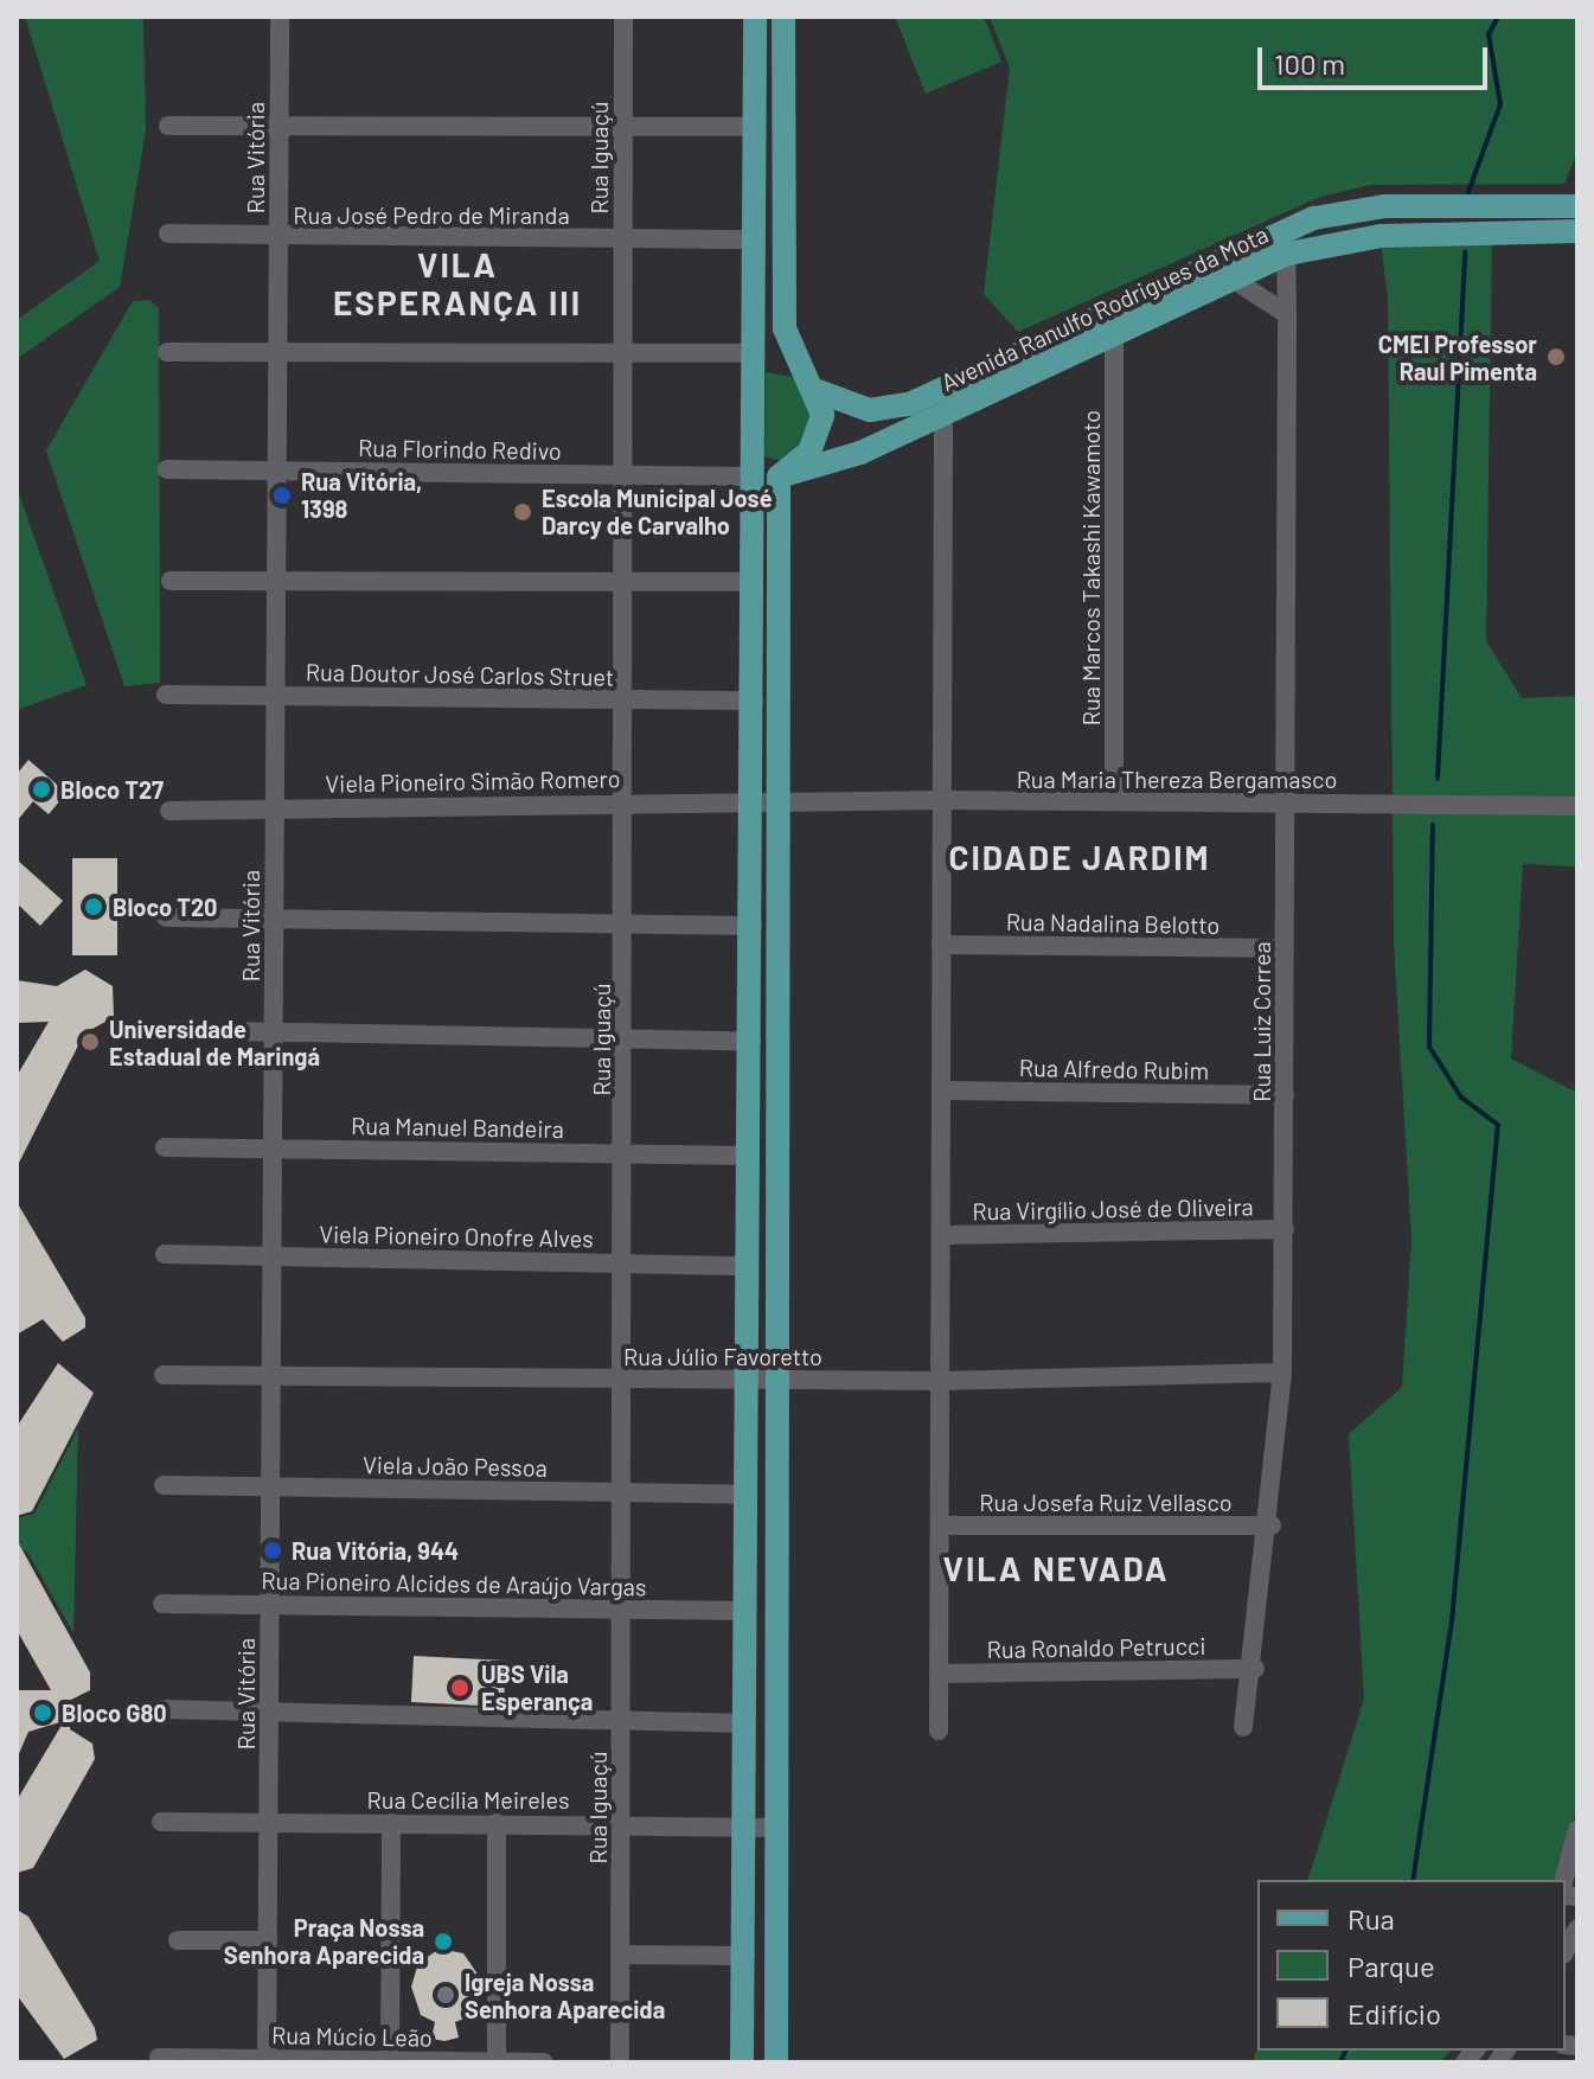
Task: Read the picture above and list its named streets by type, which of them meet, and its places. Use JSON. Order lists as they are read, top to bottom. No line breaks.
{"streets":{"main road":["Avenida Ranulfo Rodrigues da Mota"],"street":["Rua Vitória","Rua Iguaçú","Rua José Pedro de Miranda","Rua Florindo Redivo","Rua Marcos Takashi Kawamoto","Rua Doutor José Carlos Struet","Rua Maria Thereza Bergamasco","Viela Pioneiro Simão Romero","Rua Nadalina Belotto","Rua Luiz Correa","Rua Alfredo Rubim","Rua Manuel Bandeira","Rua Virgílio José de Oliveira","Viela Pioneiro Onofre Alves","Rua Júlio Favoretto","Viela João Pessoa","Rua Josefa Ruiz Vellasco","Rua Pioneiro Alcides de Araújo Vargas","Rua Ronaldo Petrucci","Rua Cecília Meireles","Rua Múcio Leão"]},"crossings":[["Rua Vitória","Rua José Pedro de Miranda"],["Rua Vitória","Rua Florindo Redivo"],["Rua Vitória","Rua Doutor José Carlos Struet"],["Rua Vitória","Viela Pioneiro Simão Romero"],["Rua Vitória","Rua Manuel Bandeira"],["Rua Vitória","Viela Pioneiro Onofre Alves"],["Rua Vitória","Rua Júlio Favoretto"],["Rua Vitória","Viela João Pessoa"],["Rua Vitória","Rua Pioneiro Alcides de Araújo Vargas"],["Rua Vitória","Rua Cecília Meireles"],["Rua Vitória","Rua Múcio Leão"],["Rua Iguaçú","Rua José Pedro de Miranda"],["Rua Iguaçú","Rua Florindo Redivo"],["Rua Iguaçú","Rua Doutor José Carlos Struet"],["Rua Iguaçú","Viela Pioneiro Simão Romero"],["Rua Iguaçú","Rua Manuel Bandeira"],["Rua Iguaçú","Viela Pioneiro Onofre Alves"],["Rua Iguaçú","Rua Júlio Favoretto"],["Rua Iguaçú","Viela João Pessoa"],["Rua Iguaçú","Rua Pioneiro Alcides de Araújo Vargas"],["Rua Iguaçú","Rua Cecília Meireles"],["Avenida Ranulfo Rodrigues da Mota","Rua Florindo Redivo"],["Avenida Ranulfo Rodrigues da Mota","Rua Marcos Takashi Kawamoto"],["Avenida Ranulfo Rodrigues da Mota","Rua Luiz Correa"],["Rua Marcos Takashi Kawamoto","Rua Maria Thereza Bergamasco"],["Rua Maria Thereza Bergamasco","Viela Pioneiro Simão Romero"],["Rua Maria Thereza Bergamasco","Rua Luiz Correa"],["Rua Nadalina Belotto","Rua Luiz Correa"],["Rua Luiz Correa","Rua Alfredo Rubim"],["Rua Luiz Correa","Rua Virgílio José de Oliveira"],["Rua Luiz Correa","Rua Júlio Favoretto"],["Rua Luiz Correa","Rua Josefa Ruiz Vellasco"],["Rua Luiz Correa","Rua Ronaldo Petrucci"]],"districts":["VILA ESPERANÇA III","CIDADE JARDIM","VILA NEVADA"],"places":["CMEI Professor Raul Pimenta","Rua Vitória, 1398","Escola Municipal José Darcy de Carvalho","Bloco T27","Bloco T20","Universidade Estadual de Maringá","Rua Vitória, 944","UBS Vila Esperança","Bloco G80","Praça Nossa Senhora Aparecida","Igreja Nossa Senhora Aparecida"],"legend":["Rua","Parque","Edifício"],"scale_bar":"100 m"}
